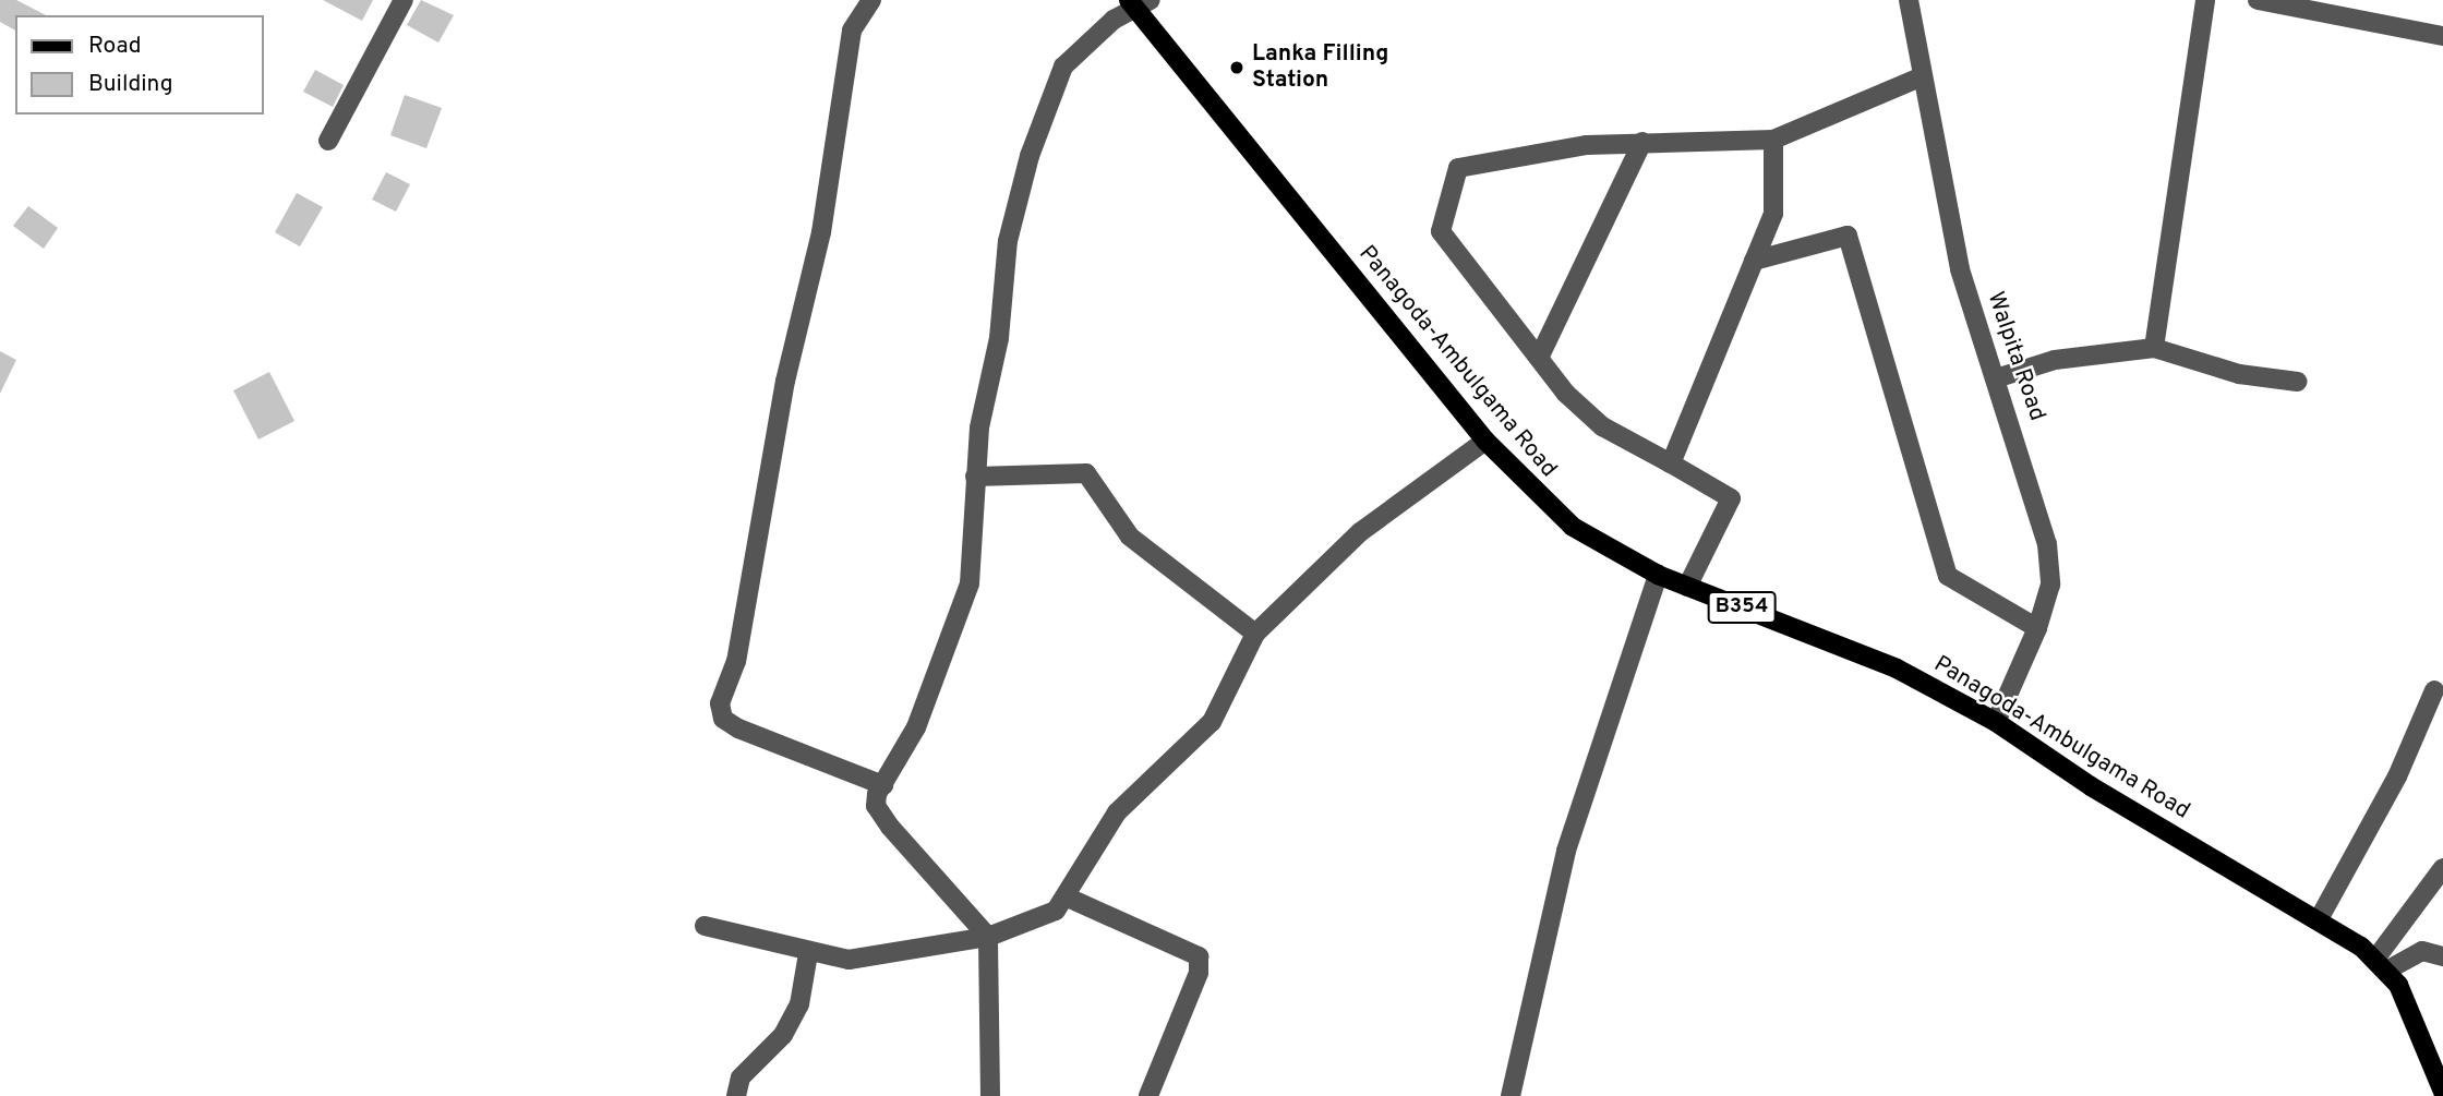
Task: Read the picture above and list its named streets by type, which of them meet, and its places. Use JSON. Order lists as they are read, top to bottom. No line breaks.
{"streets":{"main road":["Panagoda-Ambulgama Road","B354"],"street":["Walpita Road"]},"crossings":[["Walpita Road","Panagoda-Ambulgama Road"]],"places":["Lanka Filling Station"],"legend":["Road","Building"]}
